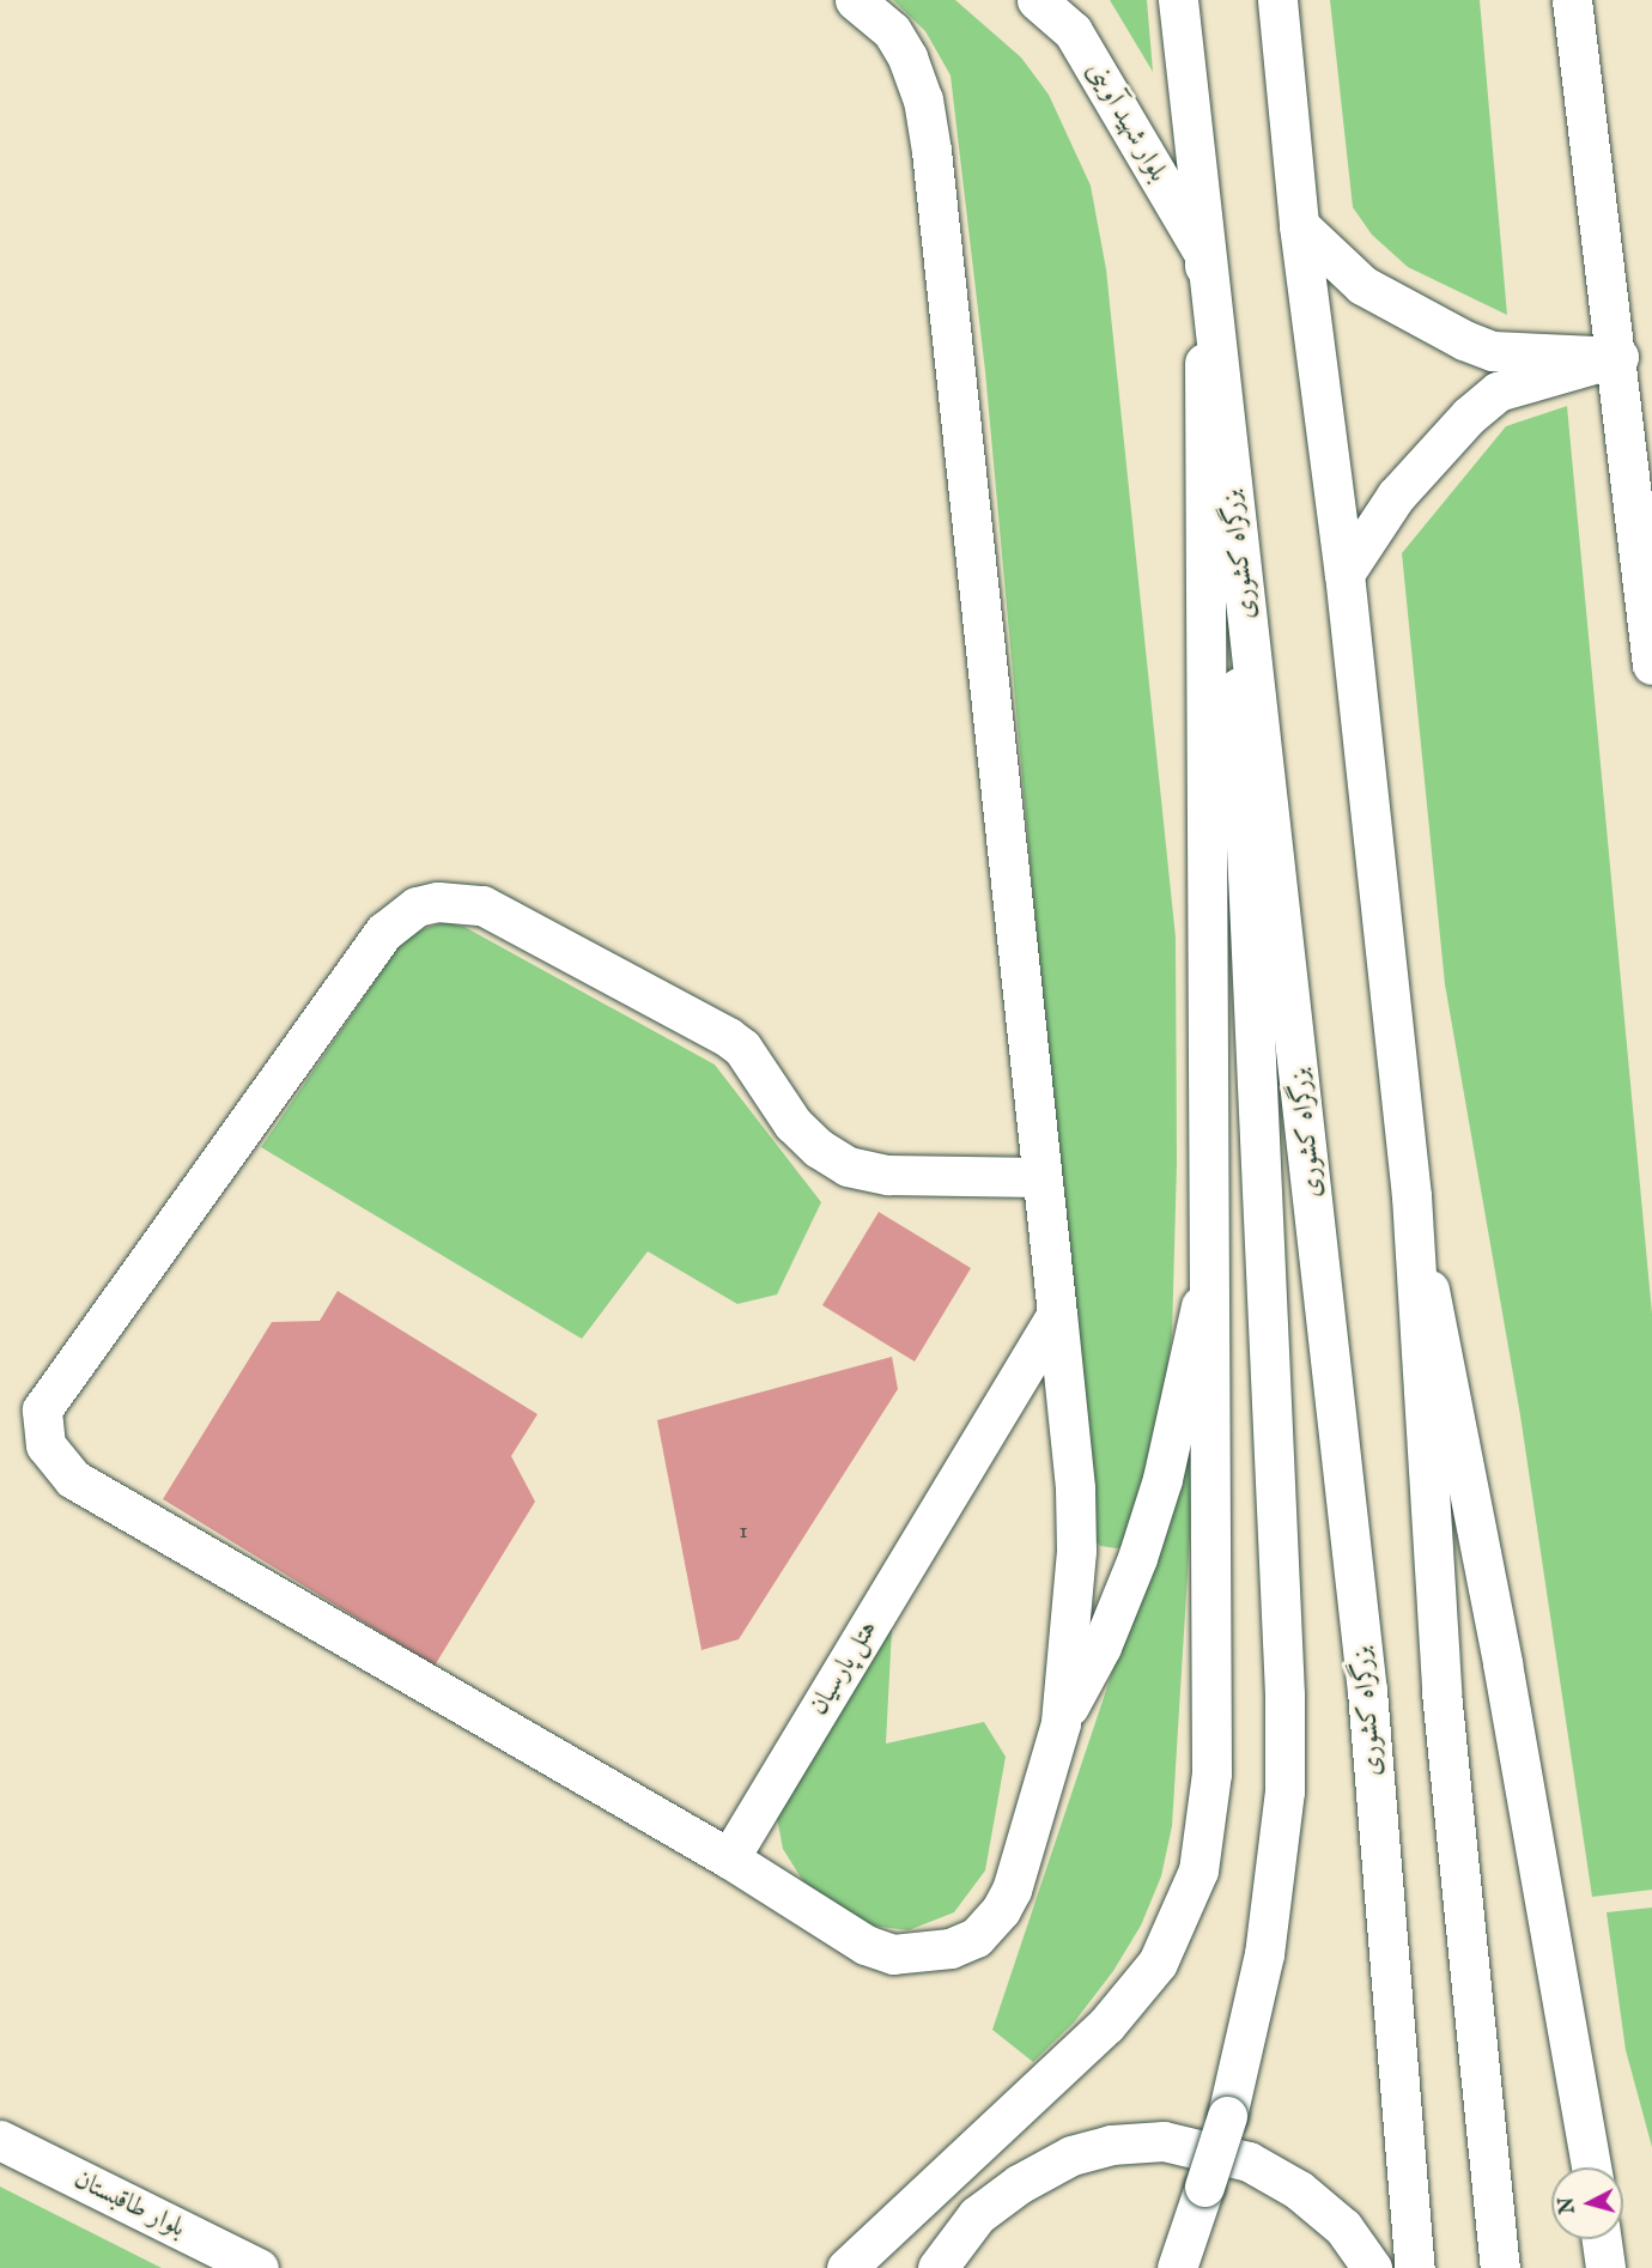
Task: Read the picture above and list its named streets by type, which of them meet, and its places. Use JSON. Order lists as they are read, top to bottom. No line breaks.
{"streets":{"main road":["بلوار شهید آوینی","بزرگراه کشوری","هتل پارسیان","بلوار طاقبستان"]},"crossings":[["بلوار شهید آوینی","بزرگراه کشوری"]],"house_numbers":["1"],"north":"left"}
